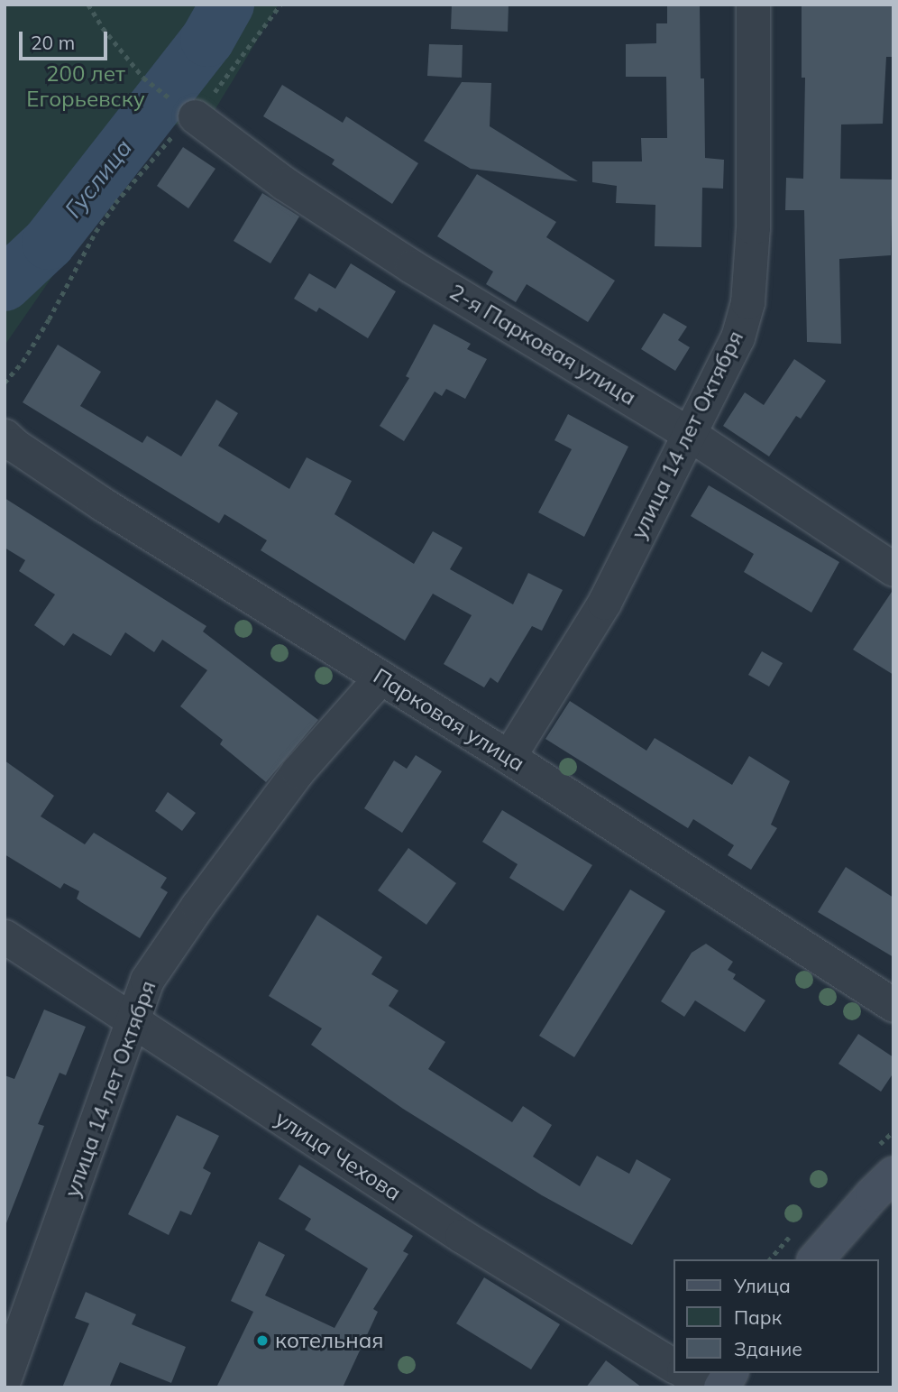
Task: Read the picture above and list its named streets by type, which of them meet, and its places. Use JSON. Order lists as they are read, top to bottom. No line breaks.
{"streets":{"street":["2-я Парковая улица","улица 14 лет Октября","Парковая улица","улица Чехова"]},"crossings":[["2-я Парковая улица","улица 14 лет Октября"],["улица 14 лет Октября","Парковая улица"],["улица 14 лет Октября","улица Чехова"]],"water":["Гуслица"],"parks":["200 лет Егорьевску"],"places":["котельная"],"legend":["Улица","Парк","Здание"],"scale_bar":"20 m"}
